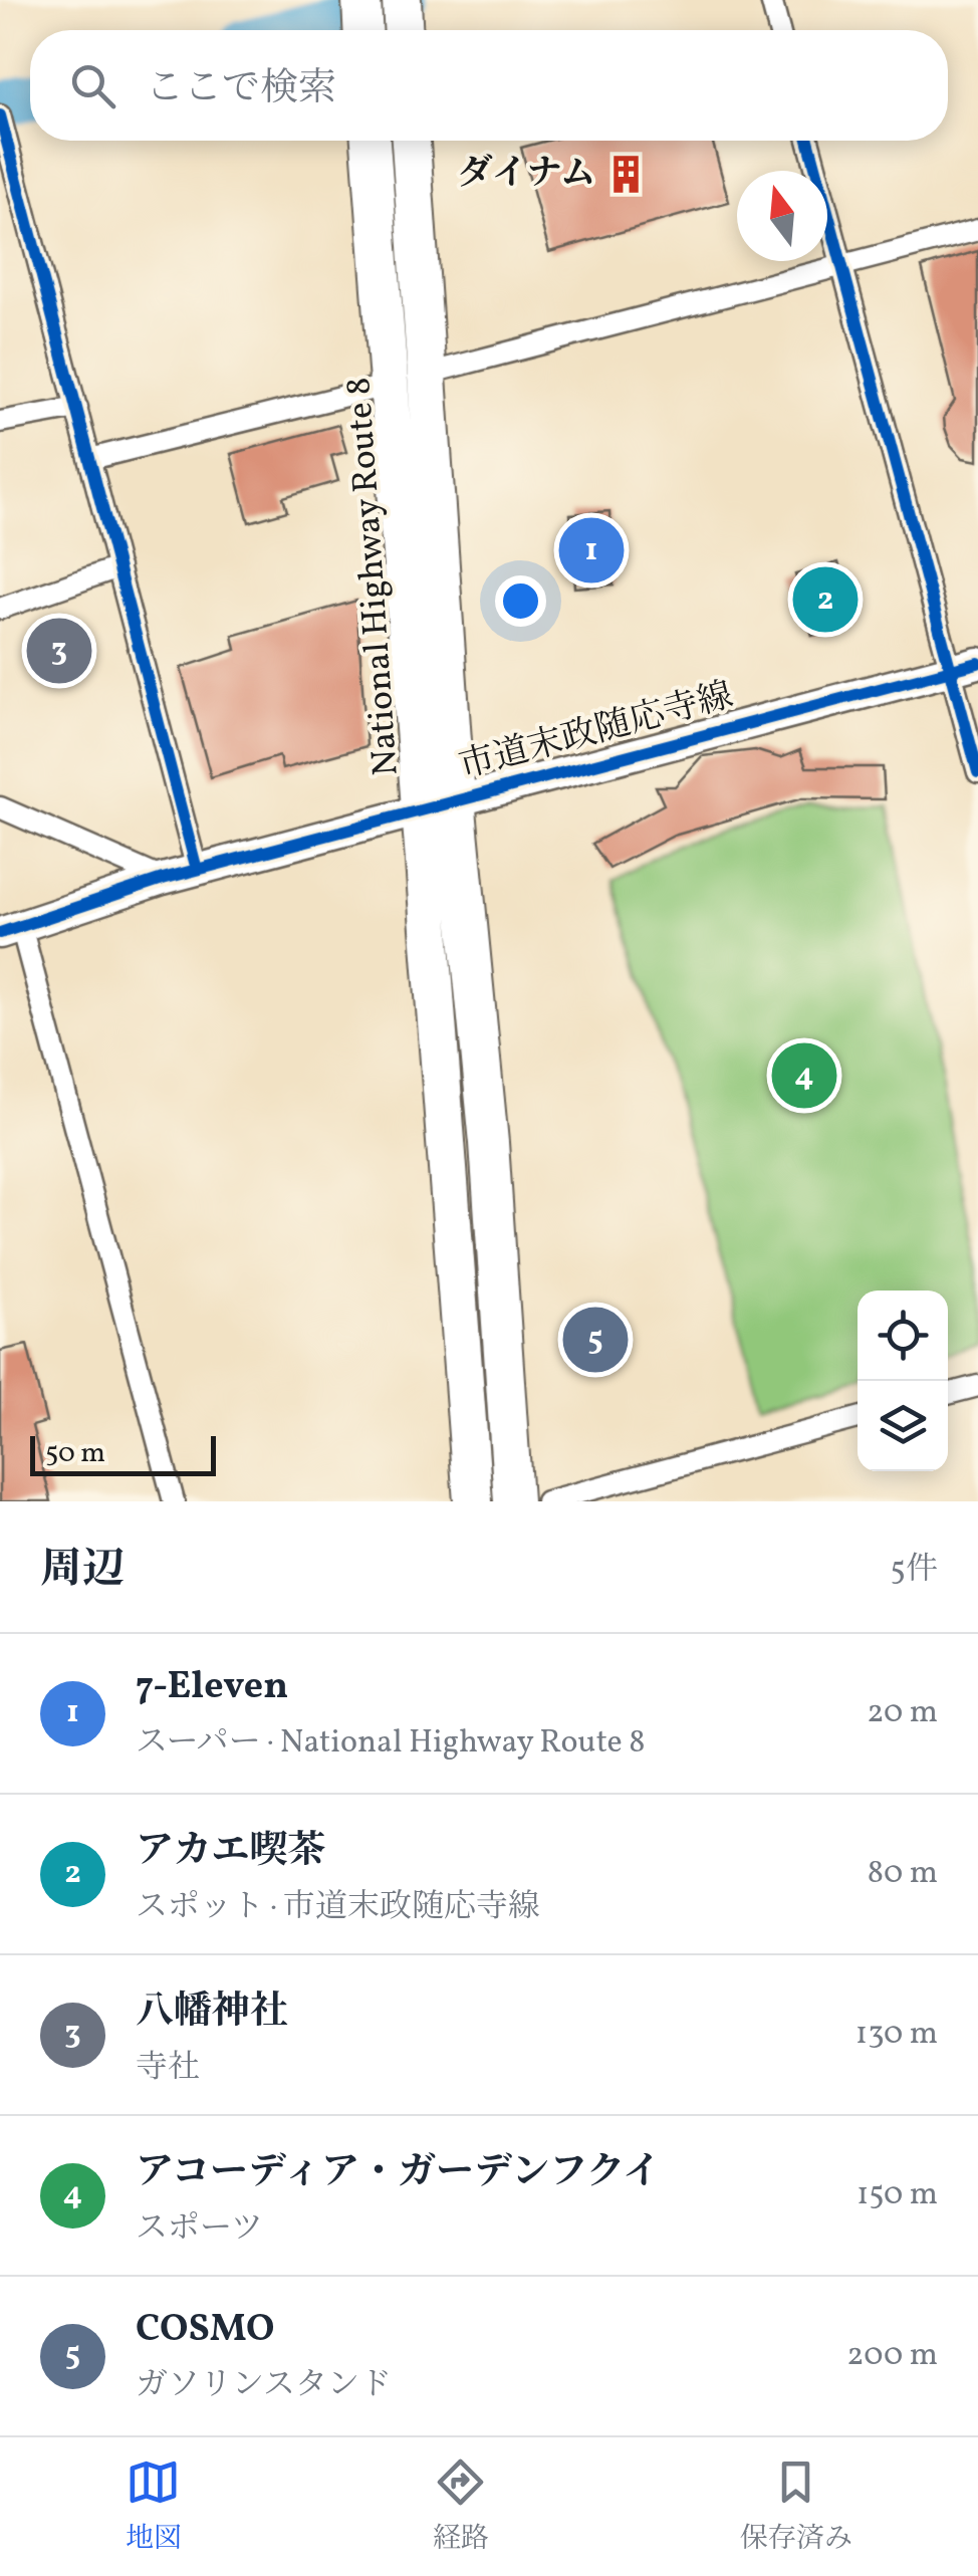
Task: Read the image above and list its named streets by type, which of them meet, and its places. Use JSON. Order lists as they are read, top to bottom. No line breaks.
{"streets":{"highway":["National Highway Route 8"],"street":["市道末政随応寺線"]},"crossings":[["National Highway Route 8","市道末政随応寺線"]],"places":{"building":["ダイナム"]},"scale_bar":"50 m","north":"top","page":{"search":"ここで検索","pins":["1","2","3","4","5"],"scale":"50 m","heading":["周辺","5件"],"list":[{"mark":"1","name":"7-Eleven","note":"スーパー · National Highway Route 8","value":"20 m"},{"mark":"2","name":"アカエ喫茶","note":"スポット · 市道末政随応寺線","value":"80 m"},{"mark":"3","name":"八幡神社","note":"寺社","value":"130 m"},{"mark":"4","name":"アコーディア・ガーデンフクイ","note":"スポーツ","value":"150 m"},{"mark":"5","name":"COSMO","note":"ガソリンスタンド","value":"200 m"}],"nav":["地図","経路","保存済み"]}}
